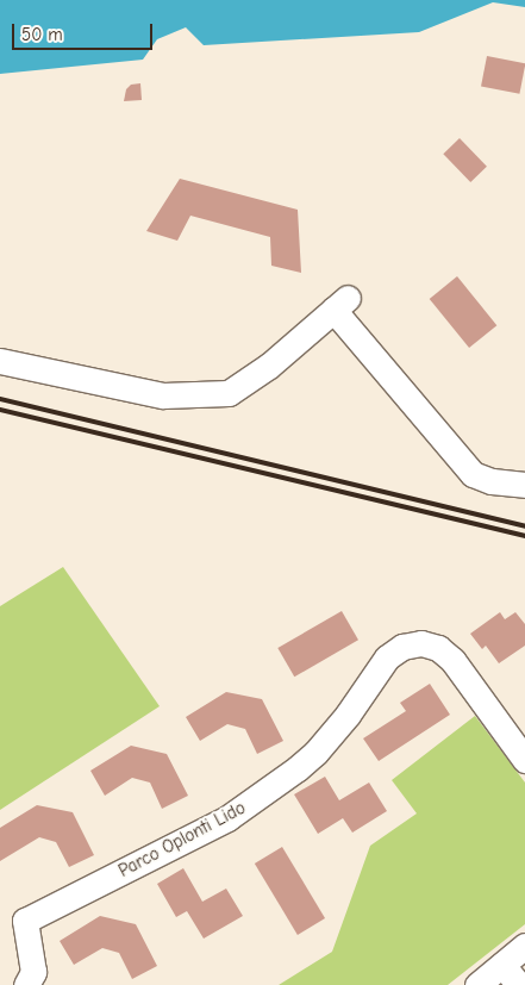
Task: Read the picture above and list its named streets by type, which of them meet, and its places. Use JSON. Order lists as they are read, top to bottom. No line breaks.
{"streets":{"street":["Parco Oplonti Lido"]},"scale_bar":"50 m"}
